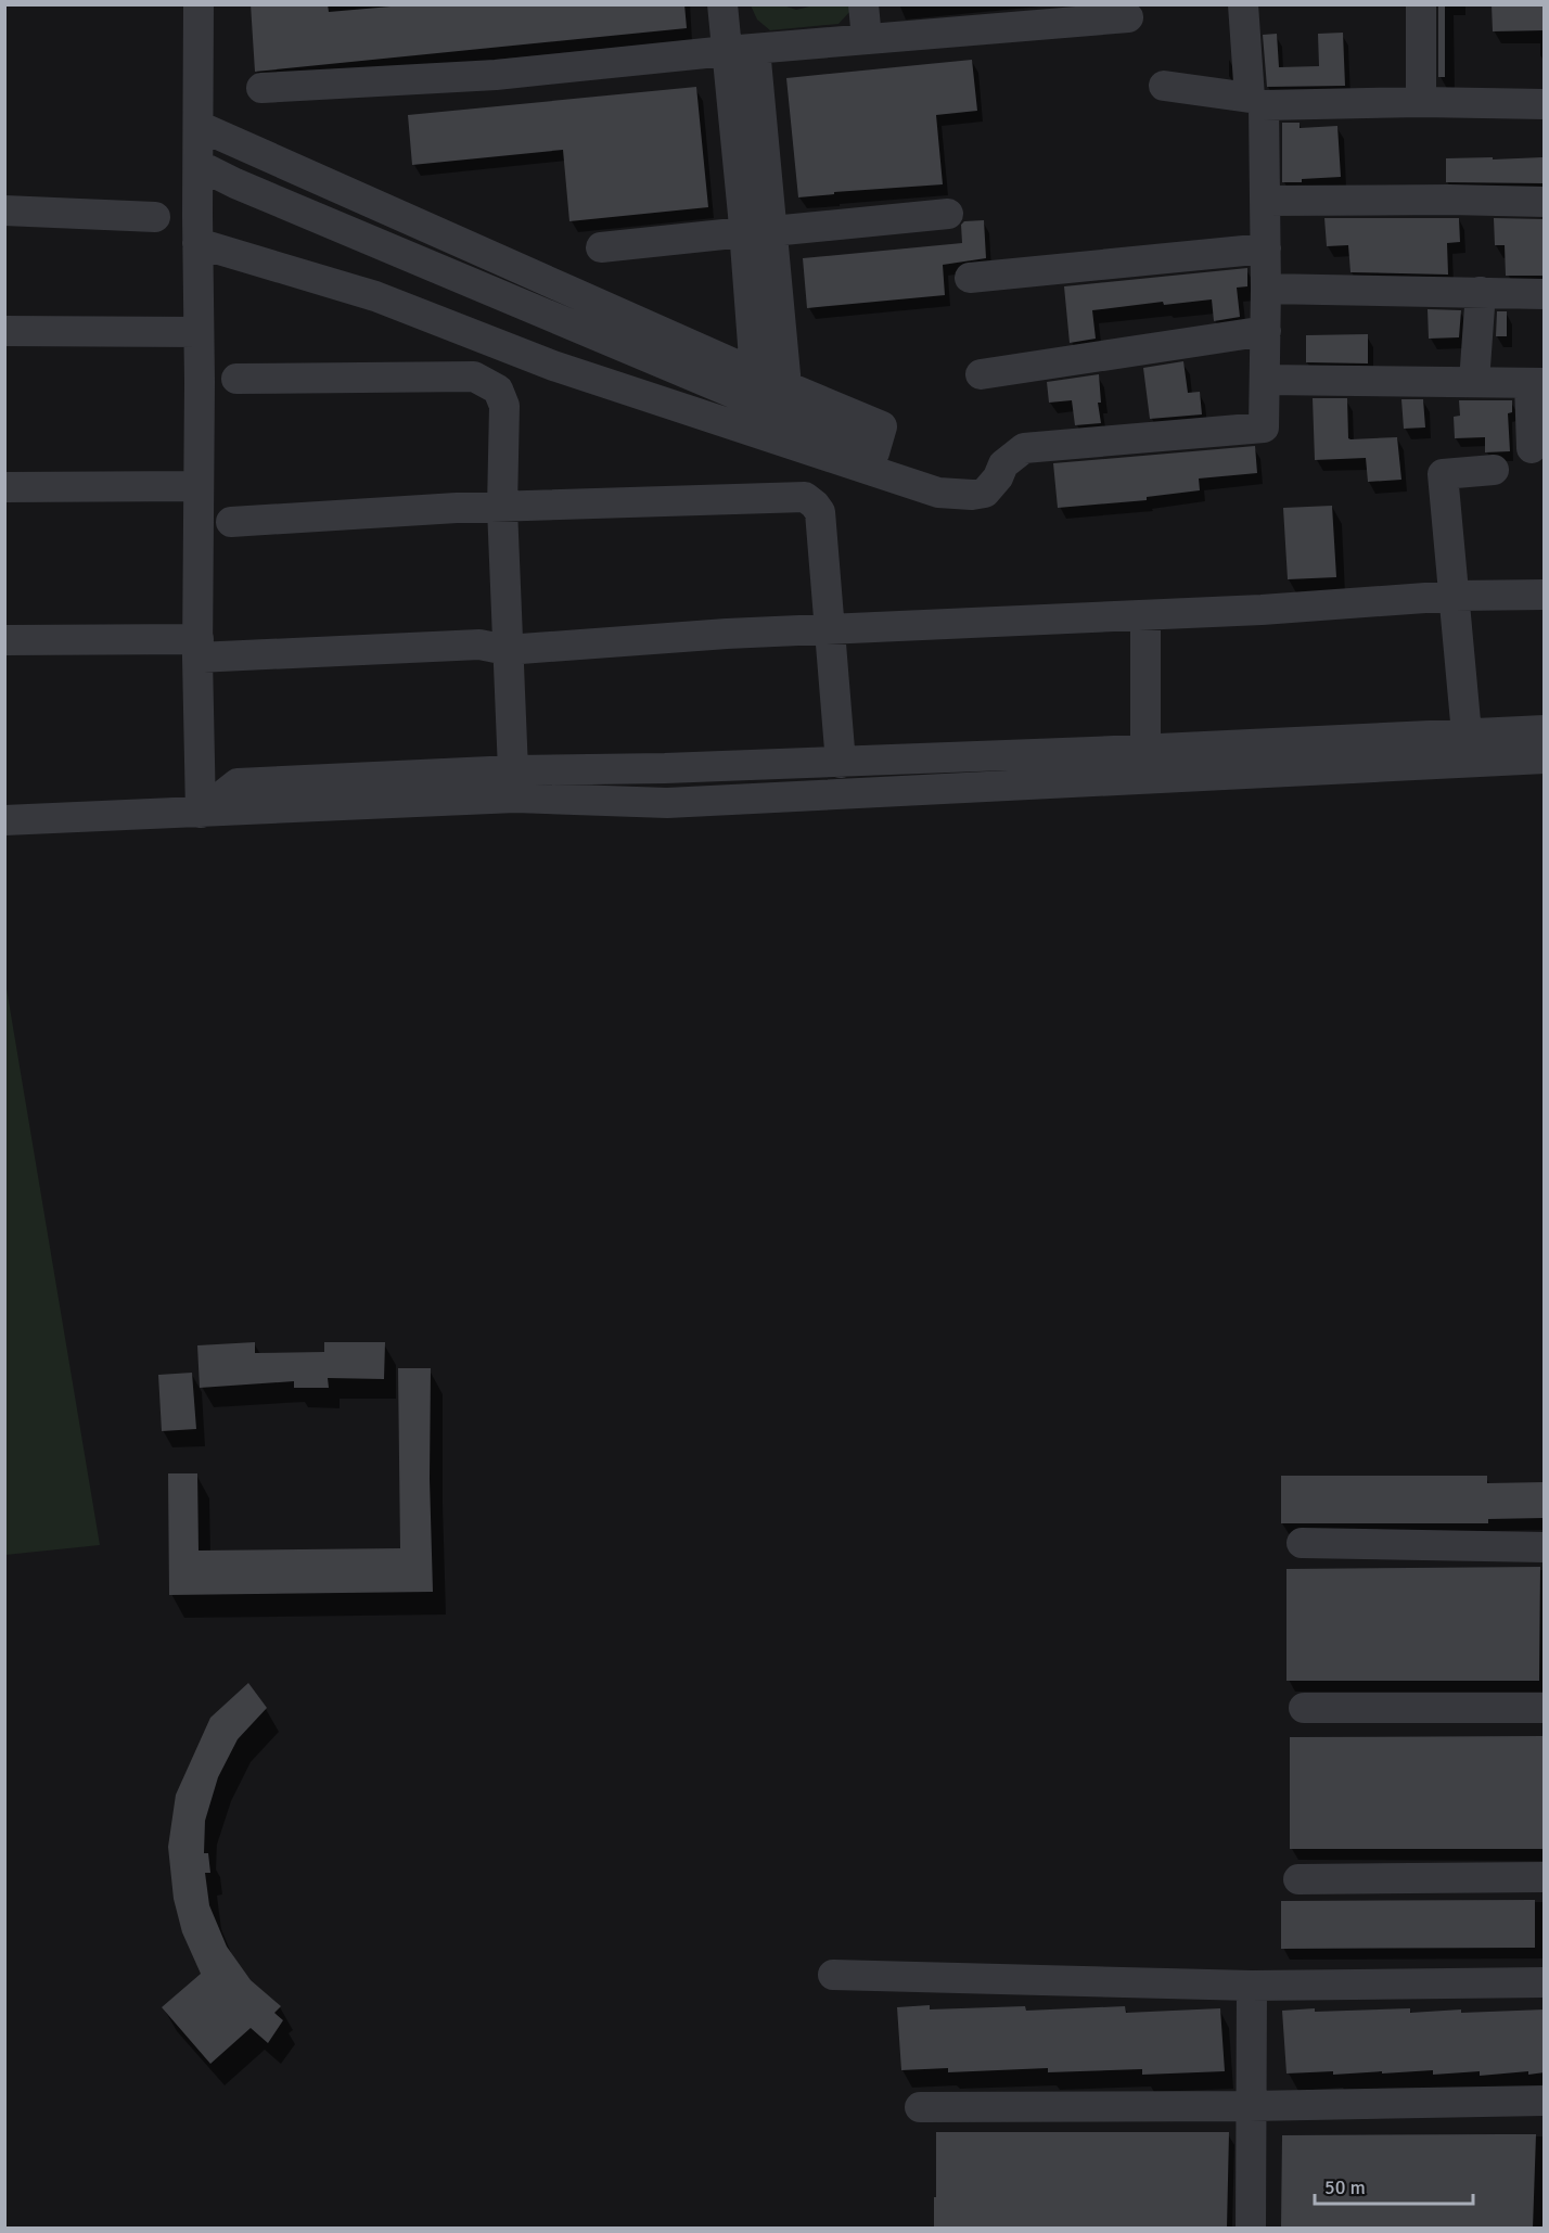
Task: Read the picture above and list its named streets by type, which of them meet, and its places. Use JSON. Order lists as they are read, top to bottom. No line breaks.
{"scale_bar":"50 m"}
